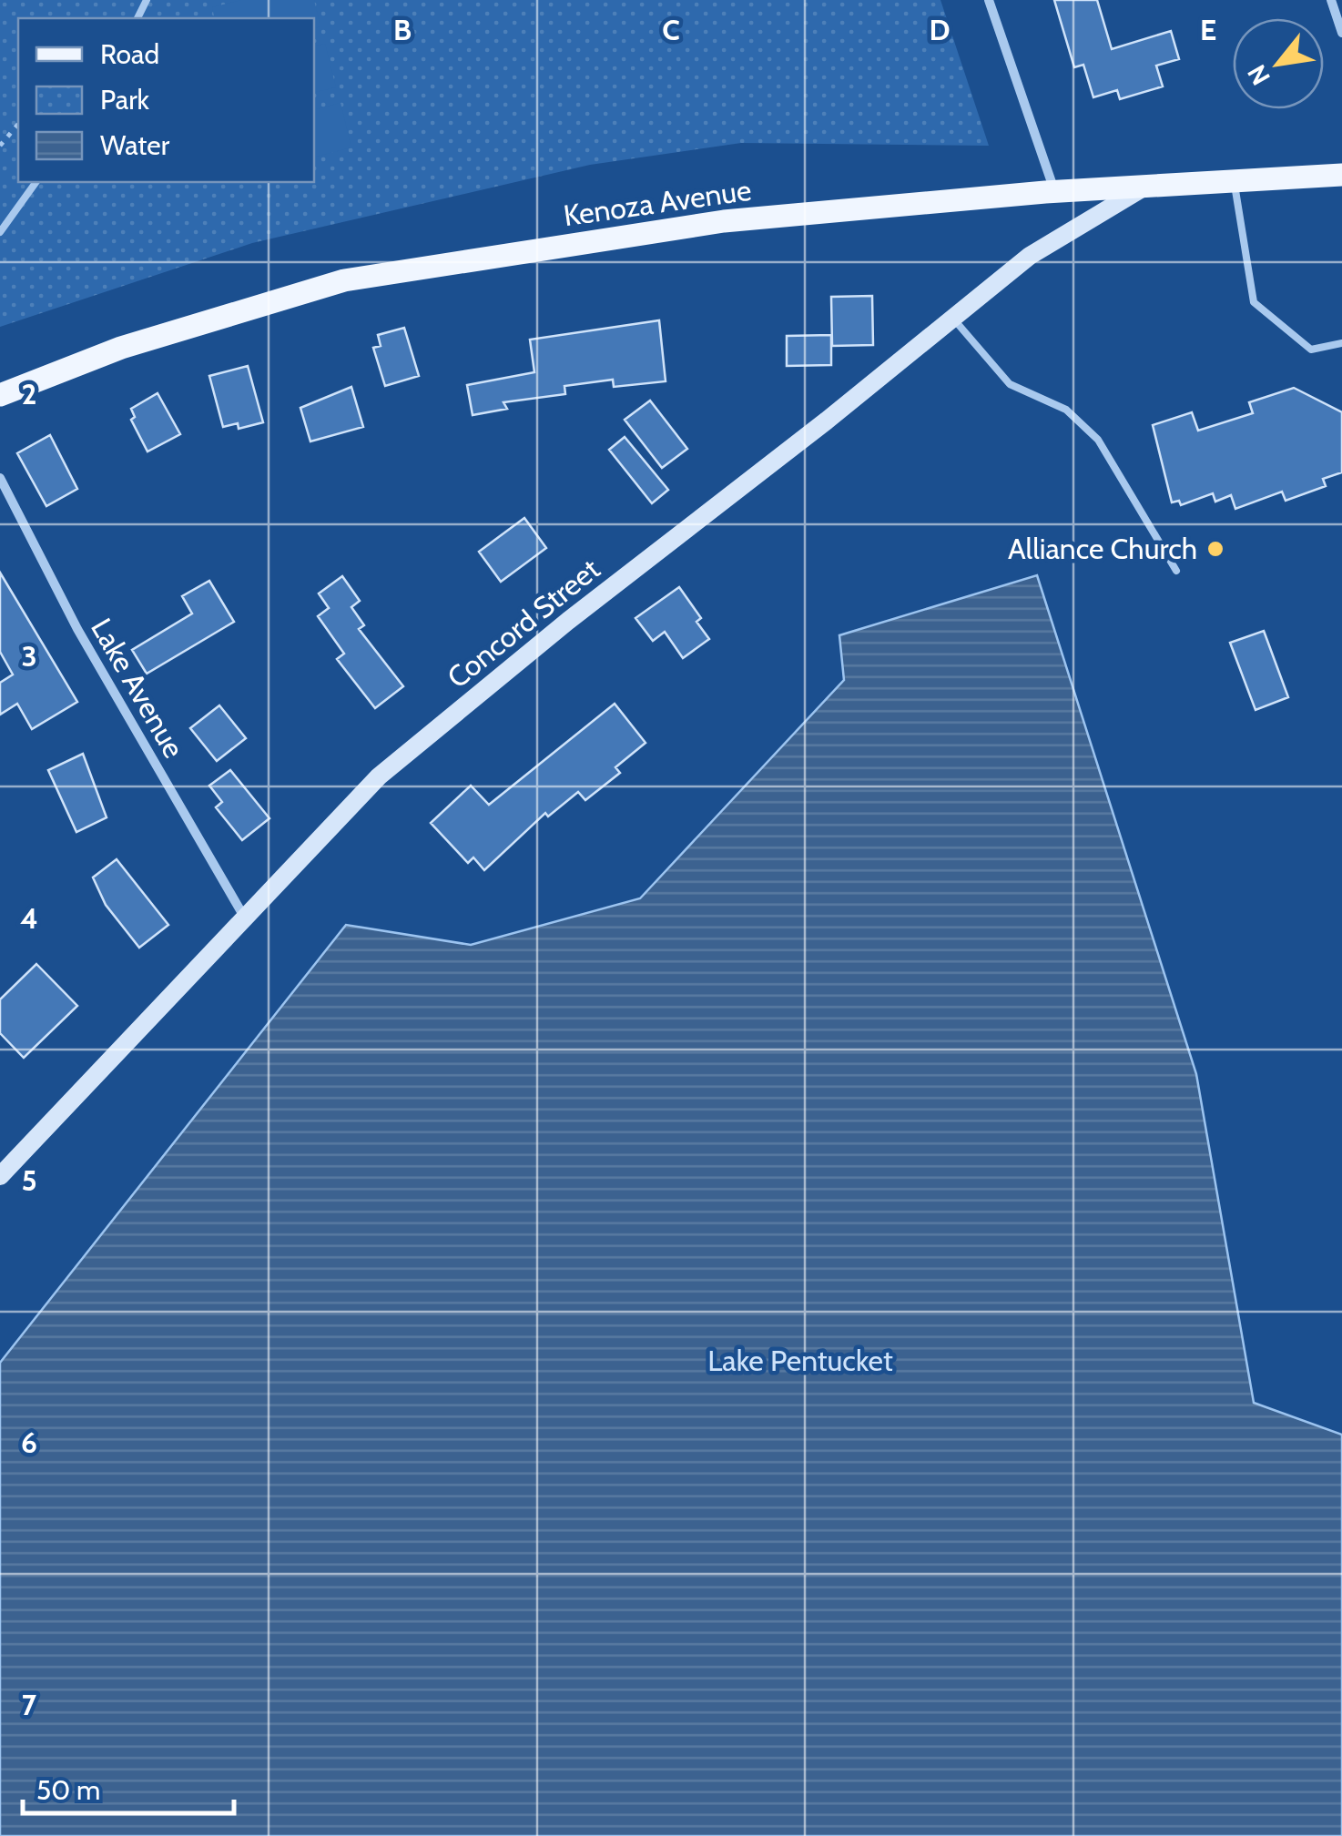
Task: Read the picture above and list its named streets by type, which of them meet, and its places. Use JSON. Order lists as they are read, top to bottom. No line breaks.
{"streets":{"main road":["Kenoza Avenue","Concord Street"],"street":["Lake Avenue"]},"crossings":[["Kenoza Avenue","Concord Street"],["Concord Street","Lake Avenue"]],"parks":["Lake Pentucket"],"places":["Alliance Church"],"legend":["Road","Park","Water"],"scale_bar":"50 m","north":"bottom left","grid":{"columns":["B","C","D","E"],"rows":["2","3","4","5","6","7"]}}
